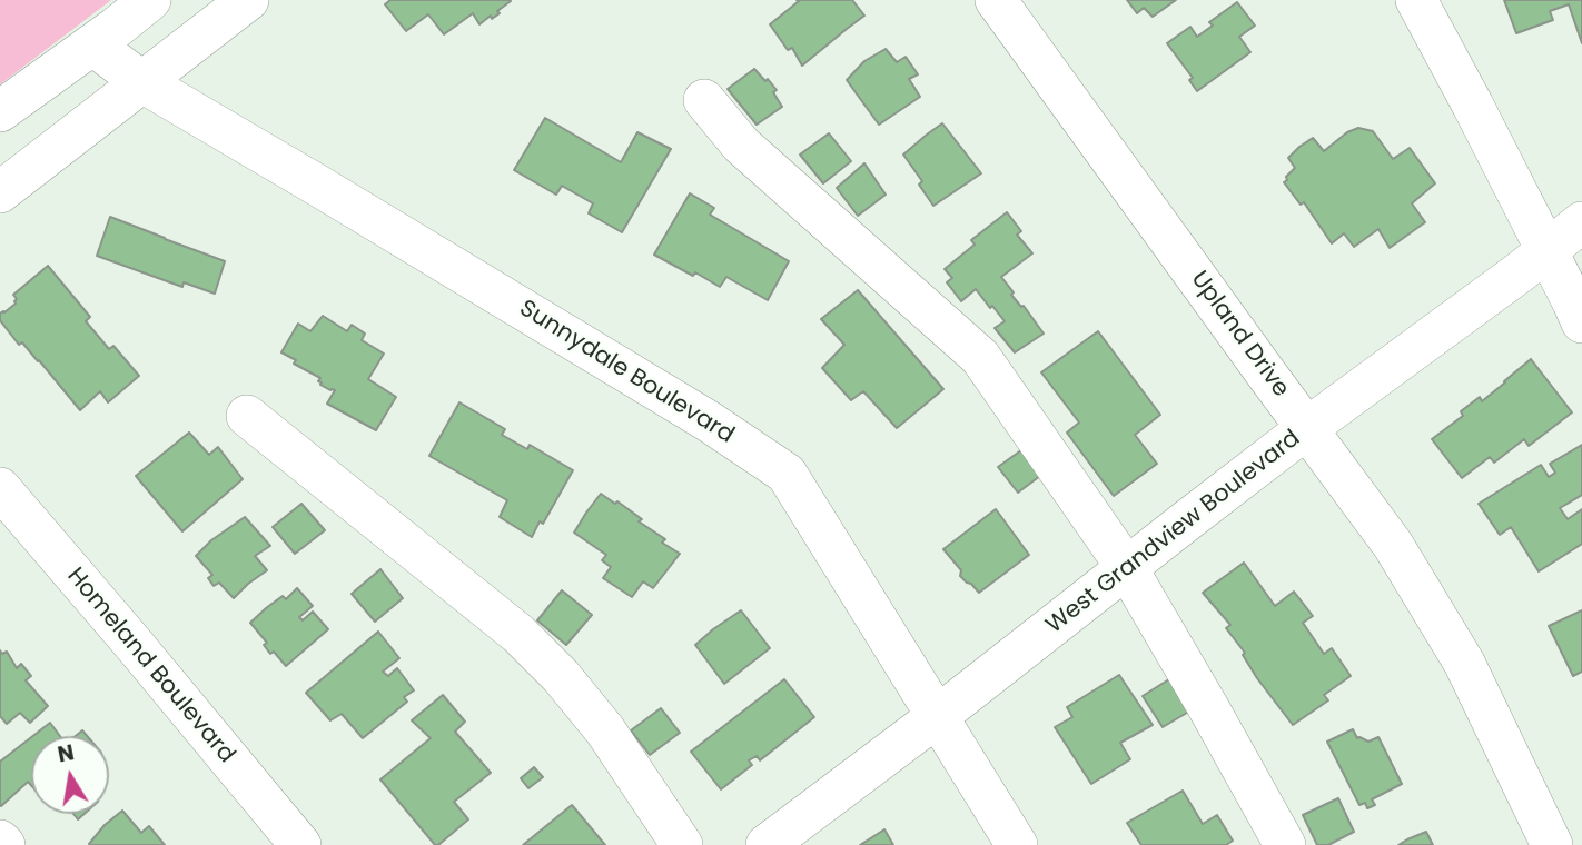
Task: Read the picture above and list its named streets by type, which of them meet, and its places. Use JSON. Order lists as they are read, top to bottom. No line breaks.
{"streets":{"street":["Upland Drive","Sunnydale Boulevard","West Grandview Boulevard","Homeland Boulevard"]},"crossings":[["Upland Drive","West Grandview Boulevard"],["Sunnydale Boulevard","West Grandview Boulevard"]],"north":"top"}
